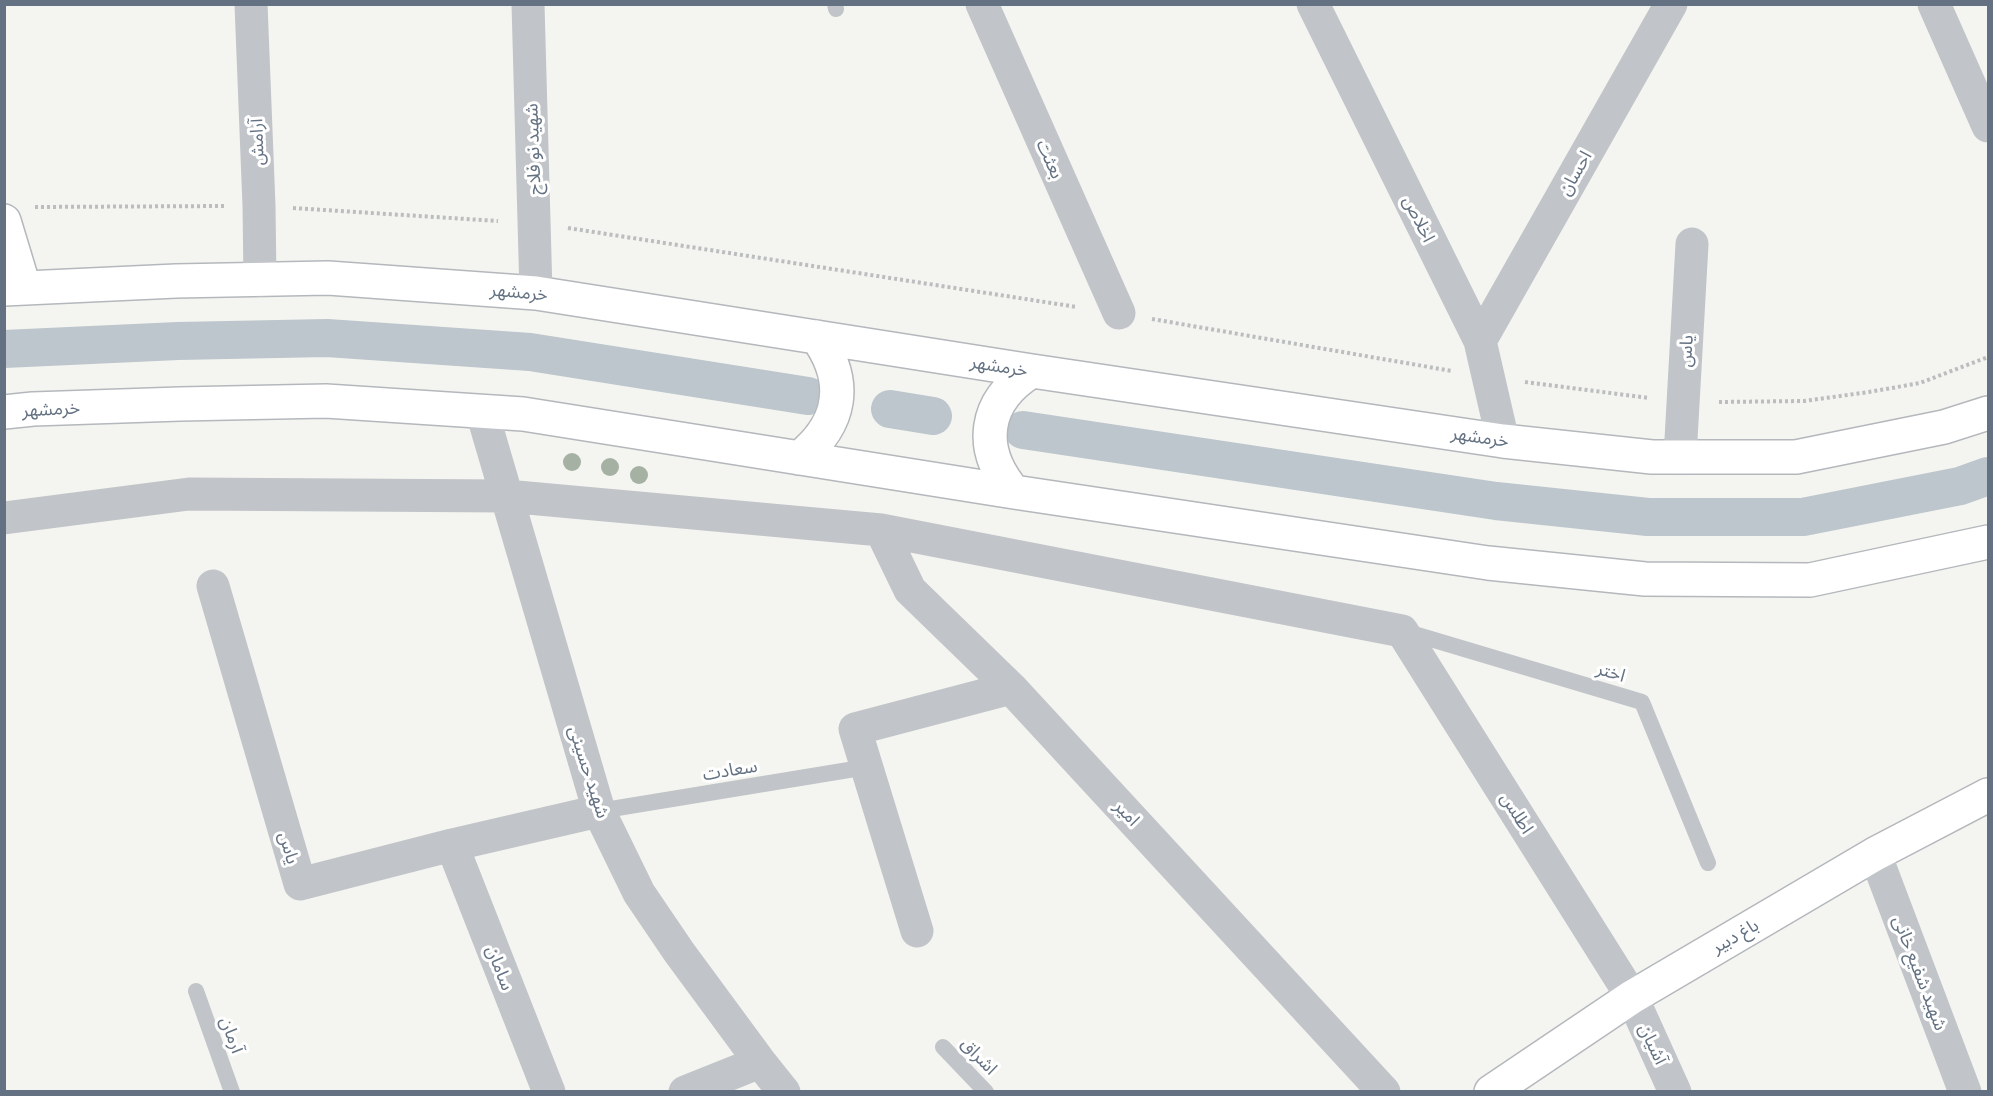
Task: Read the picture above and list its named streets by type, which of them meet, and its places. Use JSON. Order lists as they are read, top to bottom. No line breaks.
{"streets":{"main road":["خرمشهر","باغ دبیر"],"street":["آرامش","شهید نو فلاح","بعثت","احسان","اخلاص","یاس","شهید حسینی","امیر","اطلس","سامان","شهید شفیع خانی","آشیان"],"lane":["اختر","سعادت","آرمان","اشراق"]},"crossings":[["آرامش","خرمشهر"],["شهید نو فلاح","خرمشهر"],["احسان","اخلاص"],["اخلاص","خرمشهر"],["خرمشهر","یاس"],["خرمشهر","شهید حسینی"],["یاس","سعادت"],["یاس","شهید حسینی"],["یاس","سامان"],["اختر","اطلس"],["سعادت","شهید حسینی"],["اطلس","باغ دبیر"],["اطلس","آشیان"],["باغ دبیر","شهید شفیع خانی"],["باغ دبیر","آشیان"]]}
